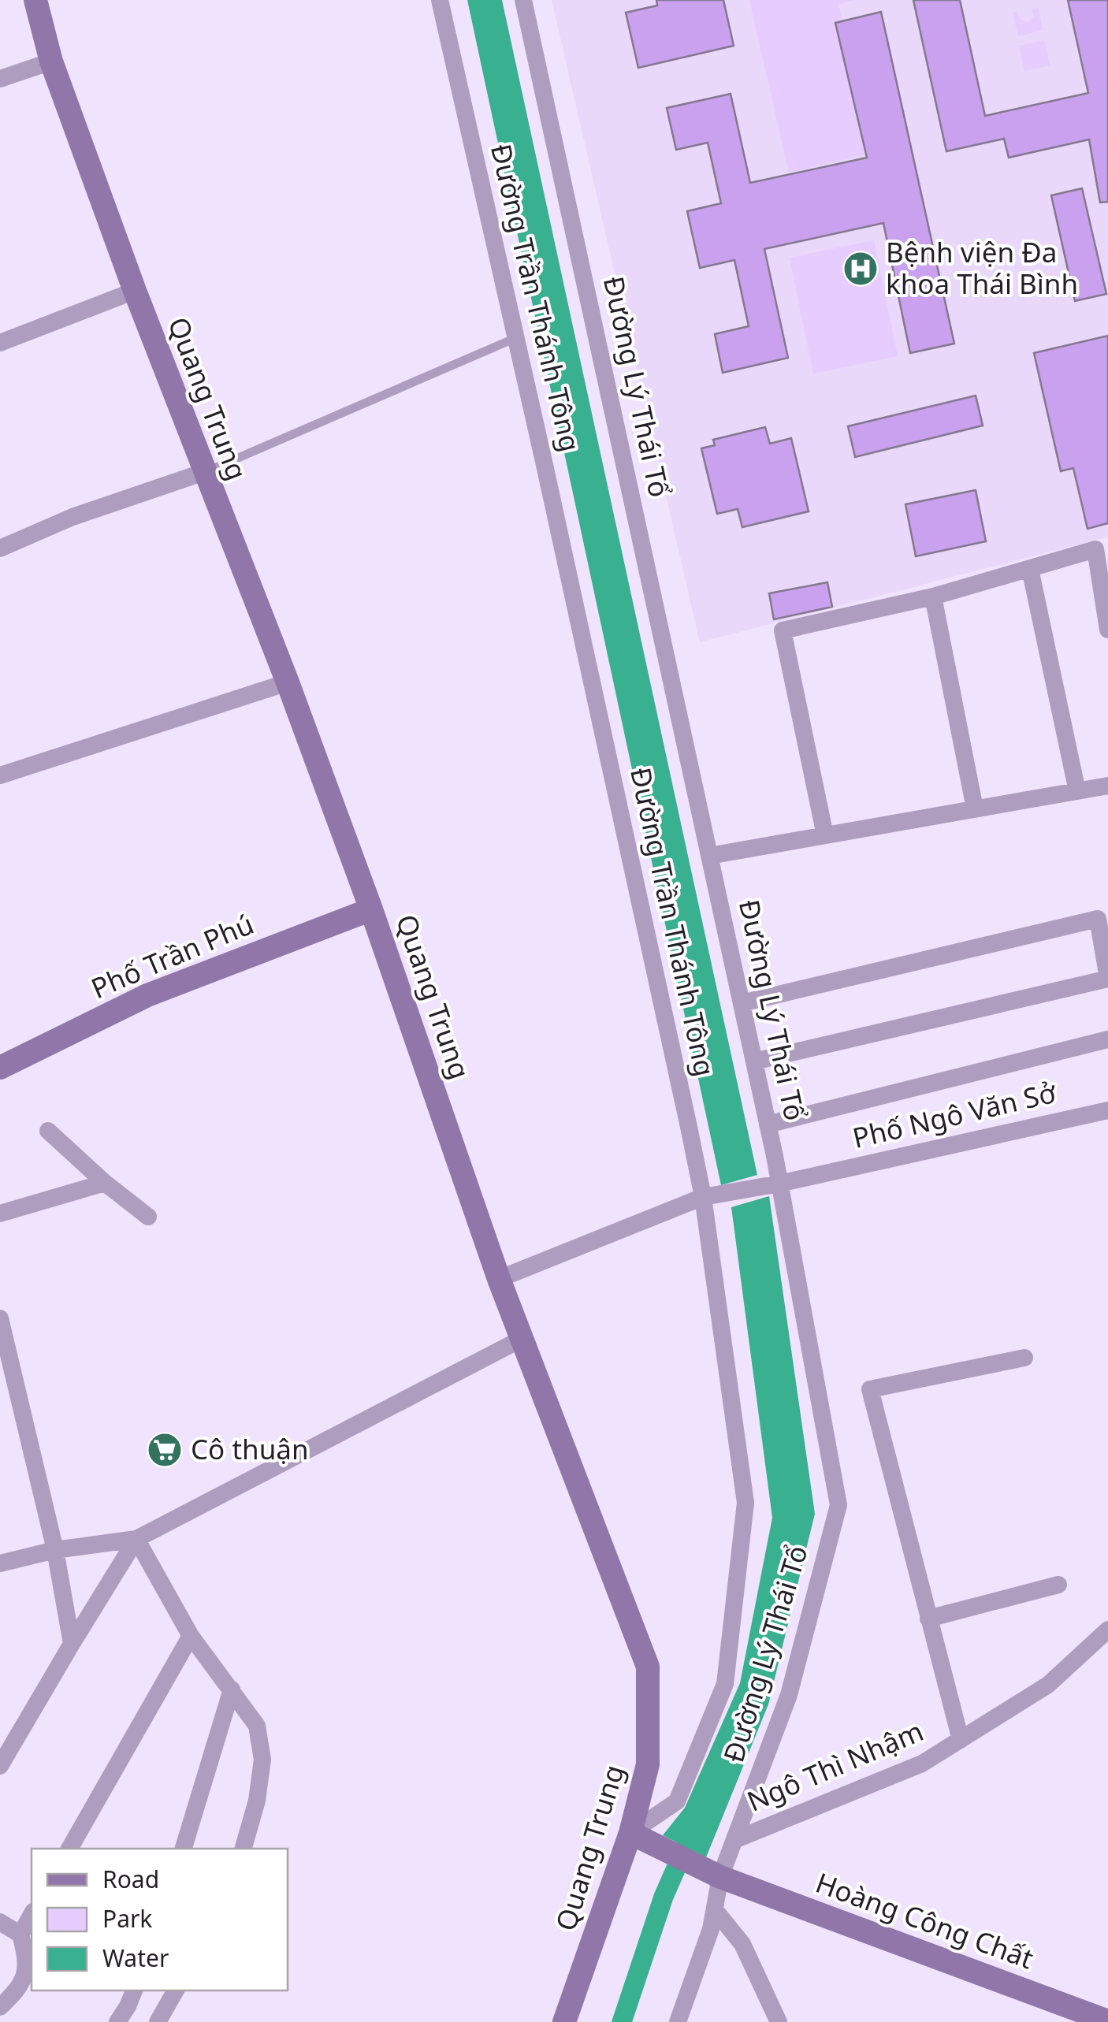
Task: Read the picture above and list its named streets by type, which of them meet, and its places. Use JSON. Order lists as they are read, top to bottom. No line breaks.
{"streets":{"main road":["Quang Trung","Phố Trần Phú","Hoàng Công Chất"],"street":["Đường Trần Thánh Tông","Đường Lý Thái Tổ","Phố Ngô Văn Sở","Ngô Thì Nhậm"]},"crossings":[["Đường Trần Thánh Tông","Quang Trung"],["Đường Trần Thánh Tông","Phố Ngô Văn Sở"],["Đường Trần Thánh Tông","Hoàng Công Chất"],["Đường Lý Thái Tổ","Phố Ngô Văn Sở"],["Đường Lý Thái Tổ","Ngô Thì Nhậm"],["Đường Lý Thái Tổ","Hoàng Công Chất"],["Quang Trung","Phố Trần Phú"],["Quang Trung","Phố Ngô Văn Sở"],["Quang Trung","Hoàng Công Chất"]],"places":{"hospital":["Bệnh viện Đa khoa Thái Bình"],"supermarket":["Cô thuận"]},"legend":["Road","Park","Water"]}
